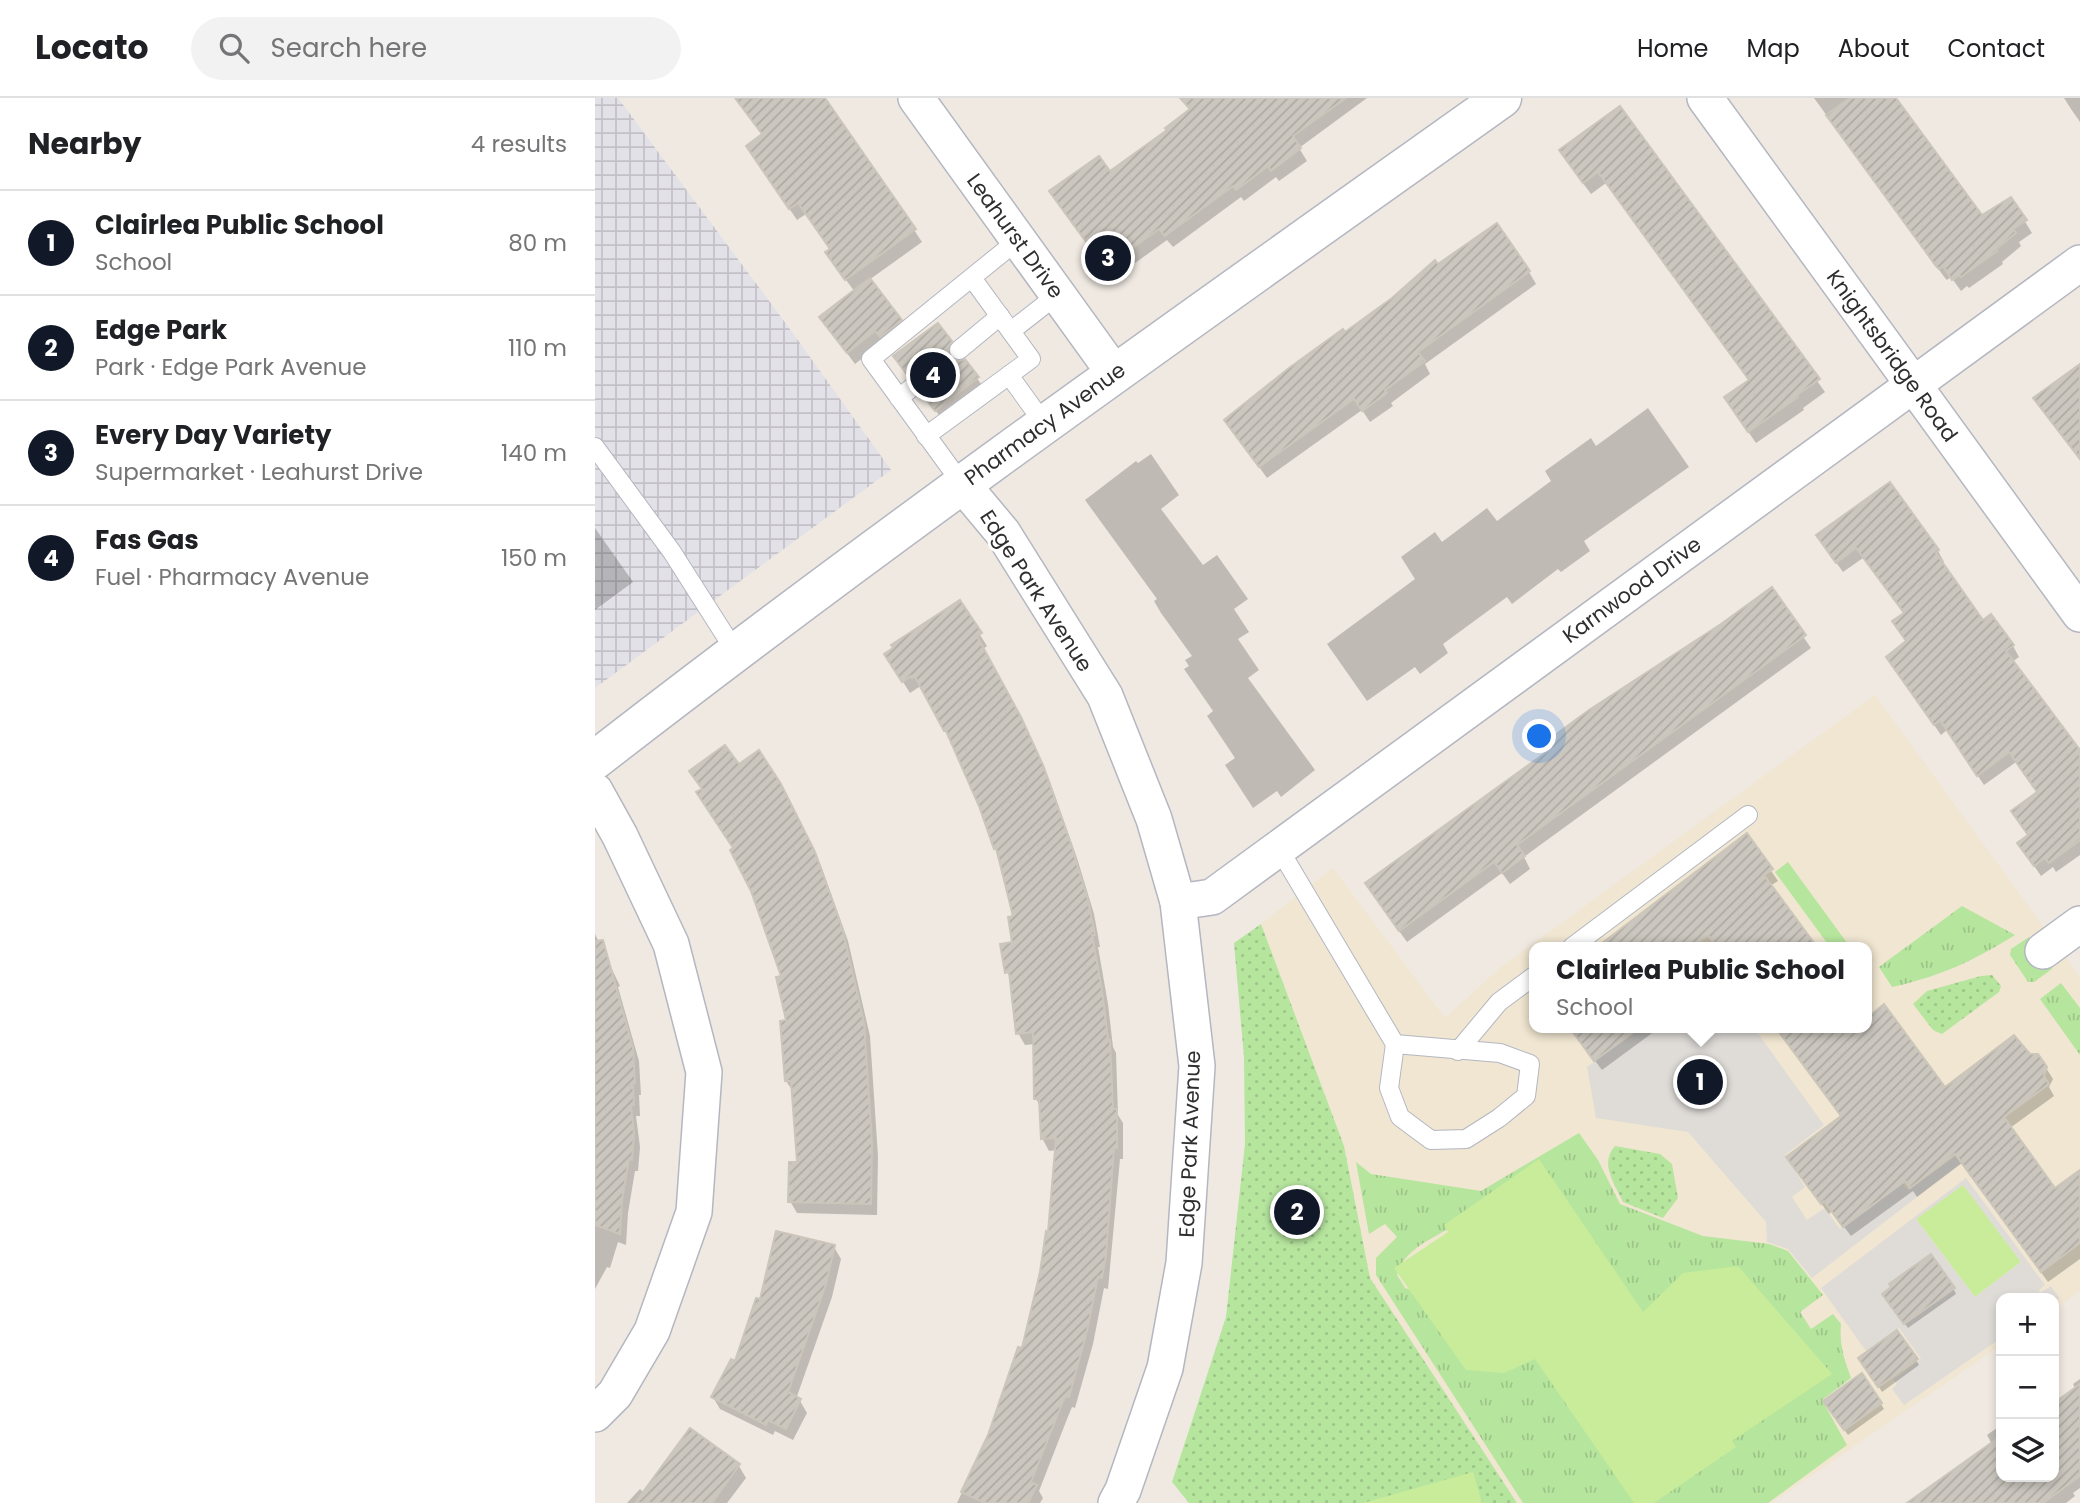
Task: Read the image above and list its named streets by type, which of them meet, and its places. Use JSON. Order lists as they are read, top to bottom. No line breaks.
{"streets":{"street":["Leahurst Drive","Knightsbridge Road","Pharmacy Avenue","Karnwood Drive","Edge Park Avenue"]},"crossings":[["Leahurst Drive","Pharmacy Avenue"],["Knightsbridge Road","Karnwood Drive"],["Pharmacy Avenue","Edge Park Avenue"],["Karnwood Drive","Edge Park Avenue"]],"page":{"header":"Locato","search":"Search here","nav":["Home","Map","About","Contact"],"heading":["Nearby","4 results"],"list":[{"mark":"1","name":"Clairlea Public School","note":"School","value":"80 m"},{"mark":"2","name":"Edge Park","note":"Park · Edge Park Avenue","value":"110 m"},{"mark":"3","name":"Every Day Variety","note":"Supermarket · Leahurst Drive","value":"140 m"},{"mark":"4","name":"Fas Gas","note":"Fuel · Pharmacy Avenue","value":"150 m"}],"pins":["3","4","1","2"],"popup":["Clairlea Public School","School"],"map_buttons":["+","−"]}}
